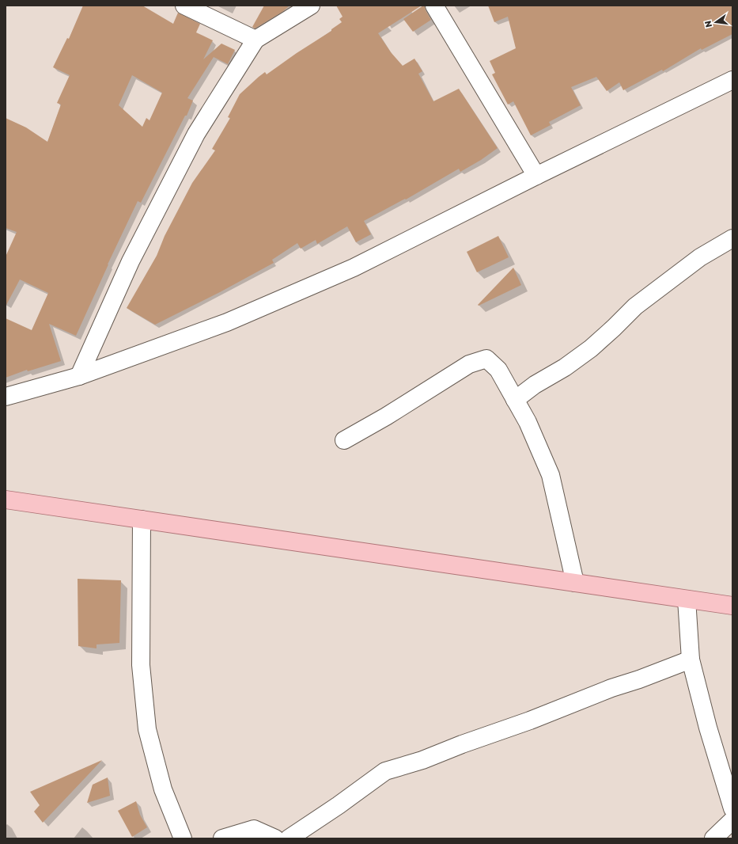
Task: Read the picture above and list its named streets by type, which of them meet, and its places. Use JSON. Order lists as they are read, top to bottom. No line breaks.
{"north":"left"}
